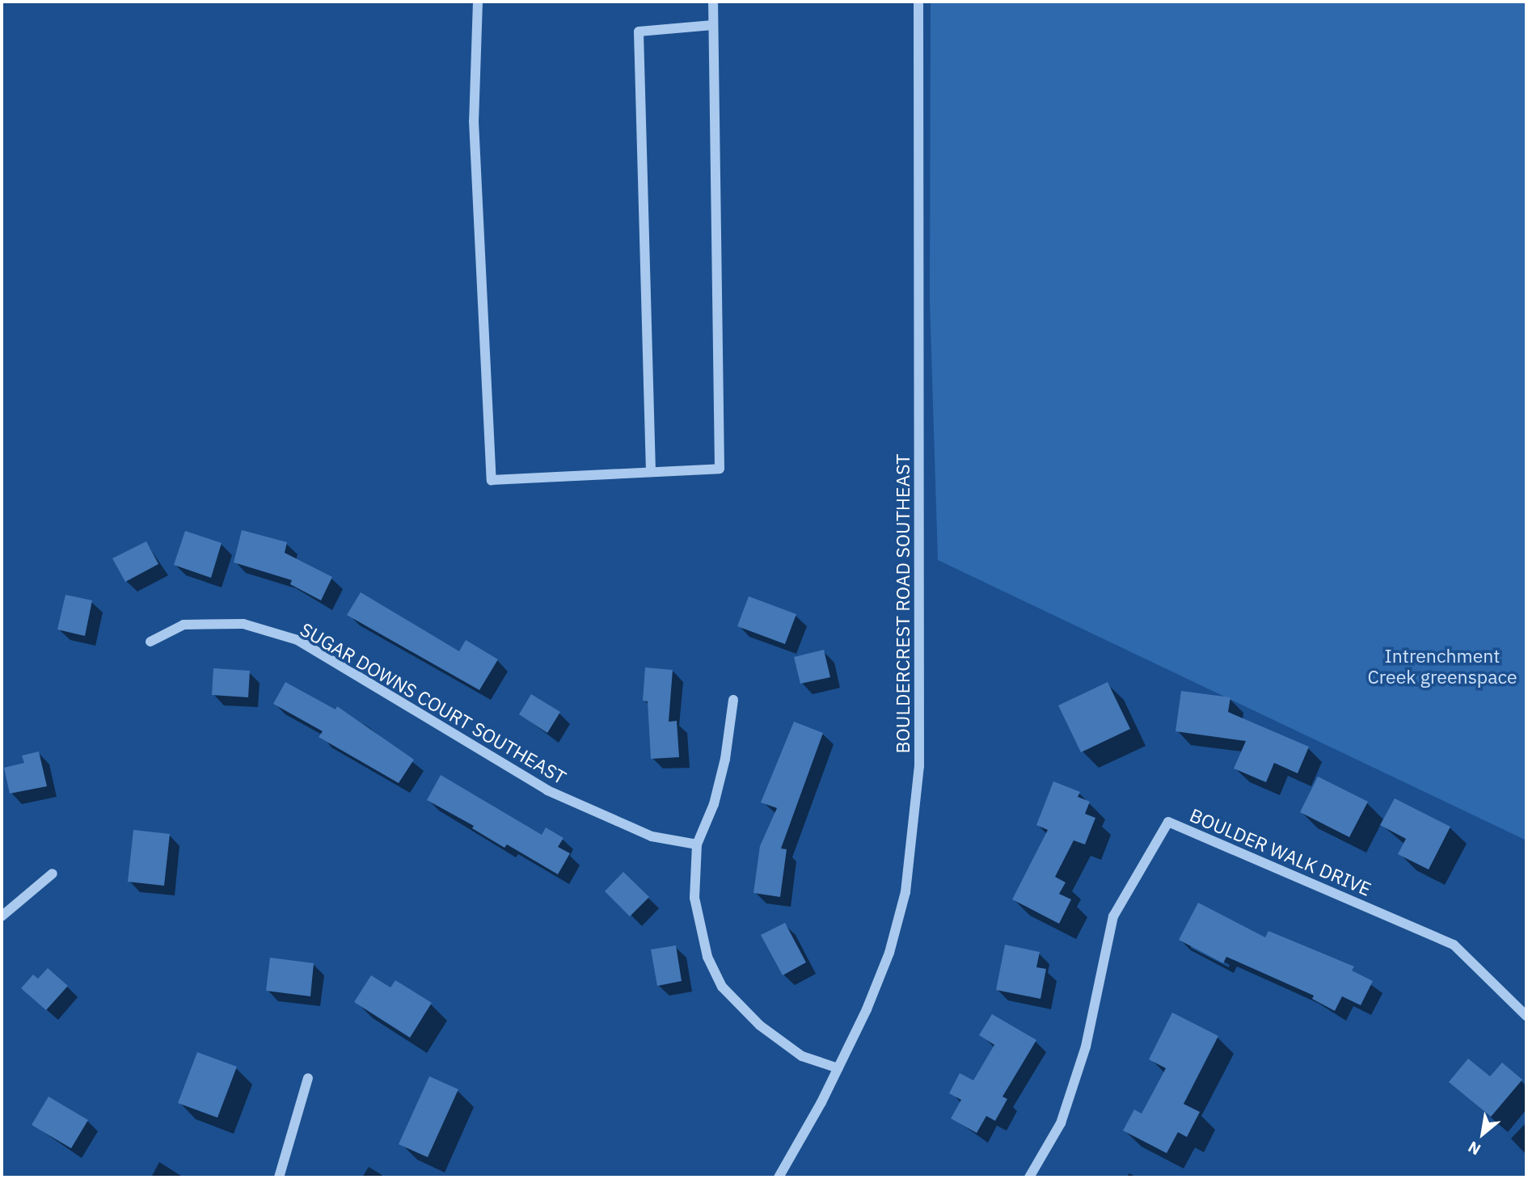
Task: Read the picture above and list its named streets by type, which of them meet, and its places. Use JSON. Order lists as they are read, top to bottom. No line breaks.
{"streets":{"street":["BOULDERCREST ROAD SOUTHEAST","SUGAR DOWNS COURT SOUTHEAST","BOULDER WALK DRIVE"]},"parks":["Intrenchment Creek greenspace"],"north":"bottom left"}
